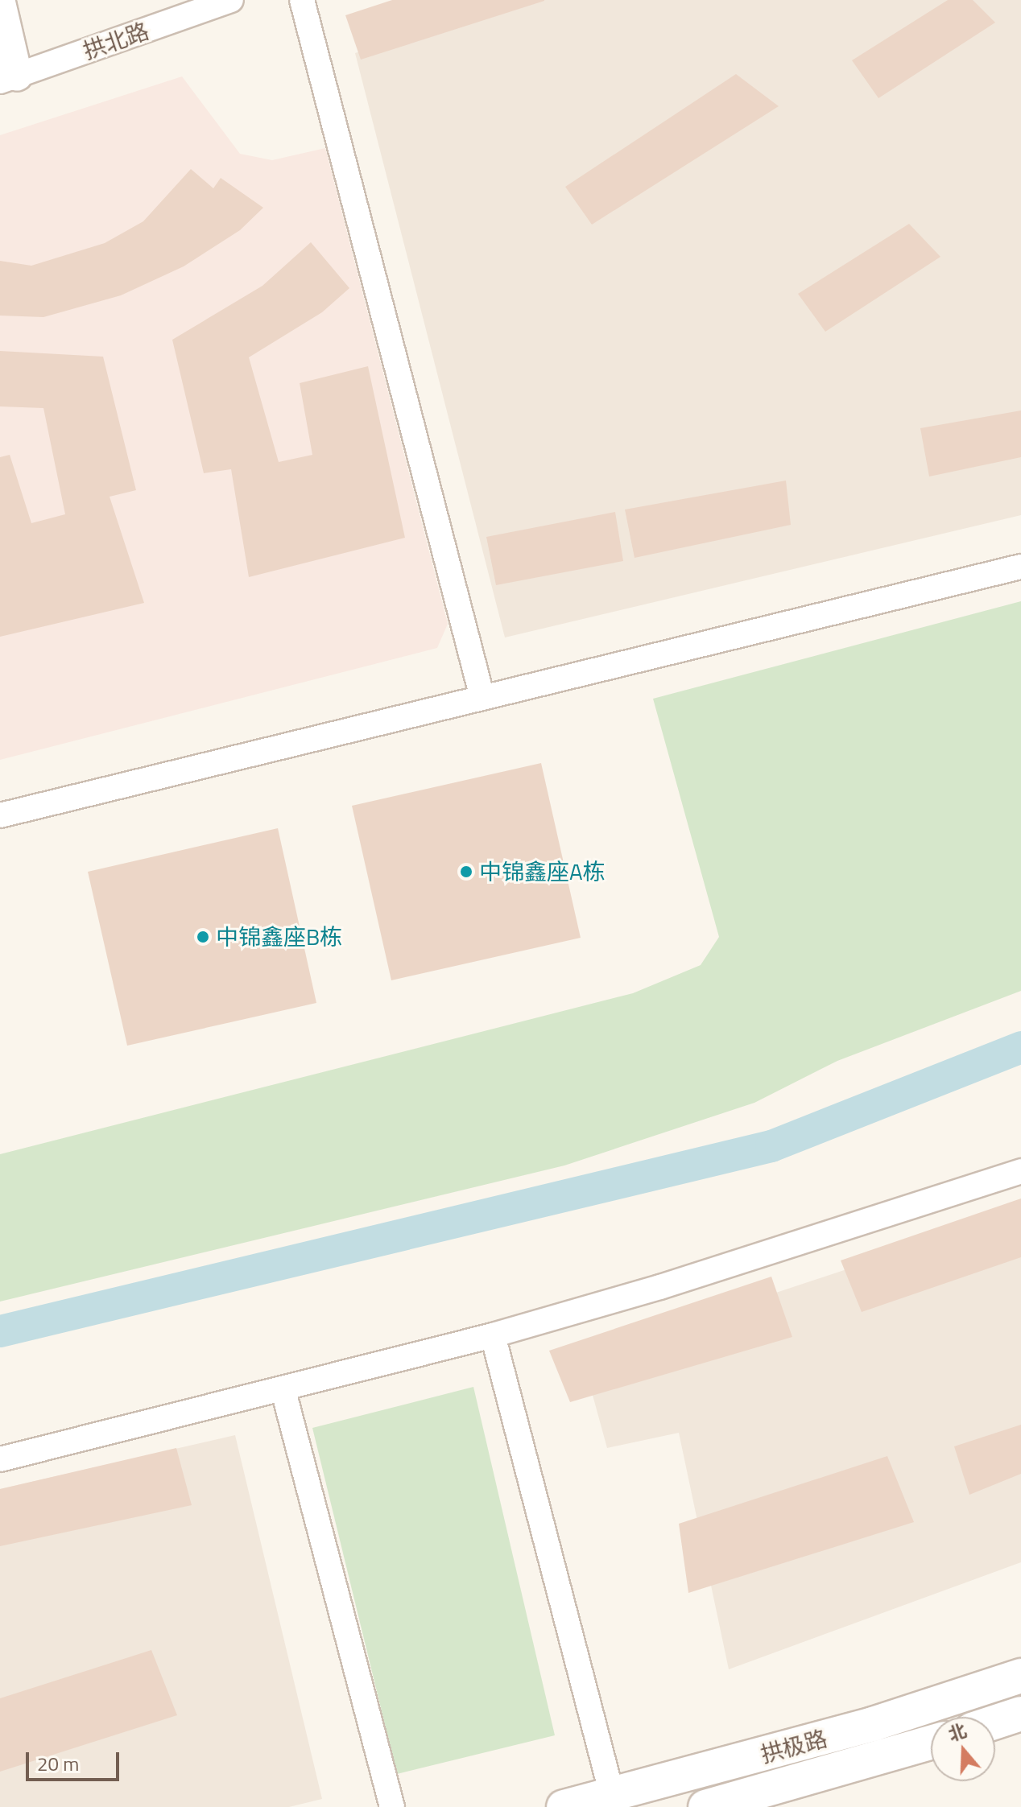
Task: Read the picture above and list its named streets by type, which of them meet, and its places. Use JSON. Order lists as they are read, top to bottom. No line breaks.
{"streets":{"main road":["拱极路"],"street":["拱北路"]},"places":["中锦鑫座A栋","中锦鑫座B栋"],"scale_bar":"20 m","north":"top"}
